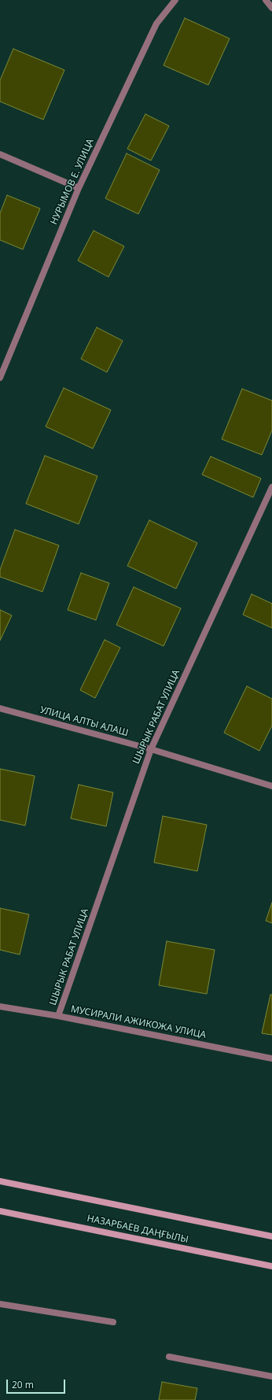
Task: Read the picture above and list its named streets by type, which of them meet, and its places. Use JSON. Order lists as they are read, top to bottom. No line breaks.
{"streets":{"main road":["НАЗАРБАЕВ ДАҢҒЫЛЫ"],"street":["НУРЫМОВ Е. УЛИЦА","ШЫРЫК РАБАТ УЛИЦА","УЛИЦА АЛТЫ АЛАШ","МУСИРАЛИ АЖИКОЖА УЛИЦА"]},"crossings":[["ШЫРЫК РАБАТ УЛИЦА","УЛИЦА АЛТЫ АЛАШ"],["ШЫРЫК РАБАТ УЛИЦА","МУСИРАЛИ АЖИКОЖА УЛИЦА"]],"scale_bar":"20 m"}
